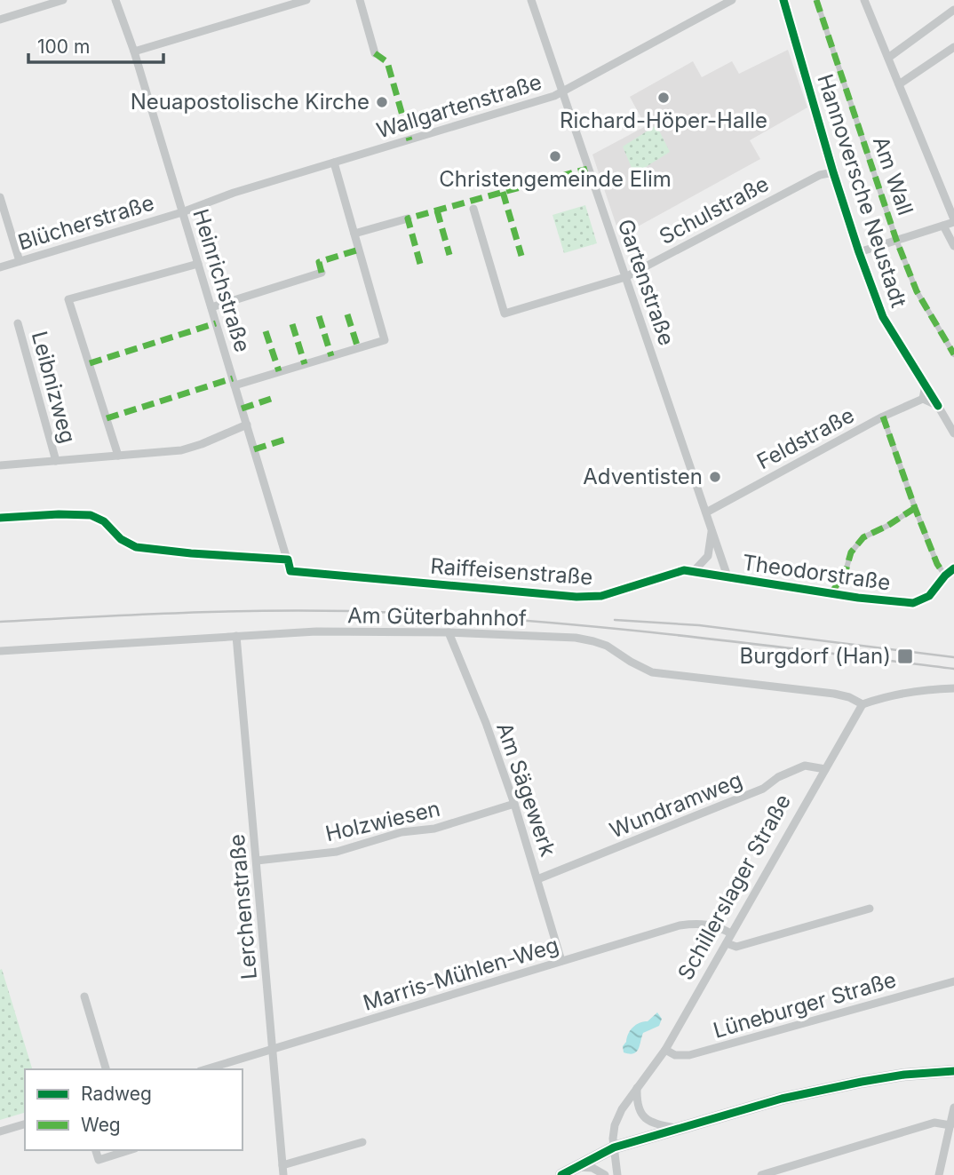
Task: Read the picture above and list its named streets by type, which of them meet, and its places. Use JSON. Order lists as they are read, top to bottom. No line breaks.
{"streets":{"street":["Wallgartenstraße","Am Wall","Hannoversche Neustadt","Schulstraße","Blücherstraße","Heinrichstraße","Gartenstraße","Leibnizweg","Feldstraße","Raiffeisenstraße","Theodorstraße","Am Güterbahnhof","Am Sägewerk","Wundramweg","Holzwiesen","Schillerslager Straße","Lerchenstraße","Marris-Mühlen-Weg","Lüneburger Straße"]},"crossings":[["Wallgartenstraße","Blücherstraße"],["Wallgartenstraße","Heinrichstraße"],["Wallgartenstraße","Gartenstraße"],["Hannoversche Neustadt","Schulstraße"],["Hannoversche Neustadt","Feldstraße"],["Schulstraße","Gartenstraße"],["Blücherstraße","Heinrichstraße"],["Heinrichstraße","Raiffeisenstraße"],["Gartenstraße","Feldstraße"],["Gartenstraße","Raiffeisenstraße"],["Gartenstraße","Theodorstraße"],["Raiffeisenstraße","Theodorstraße"],["Am Güterbahnhof","Am Sägewerk"],["Am Güterbahnhof","Schillerslager Straße"],["Am Güterbahnhof","Lerchenstraße"],["Am Sägewerk","Wundramweg"],["Am Sägewerk","Holzwiesen"],["Am Sägewerk","Marris-Mühlen-Weg"],["Wundramweg","Schillerslager Straße"],["Holzwiesen","Lerchenstraße"],["Schillerslager Straße","Marris-Mühlen-Weg"],["Schillerslager Straße","Lüneburger Straße"],["Lerchenstraße","Marris-Mühlen-Weg"]],"places":{"other":["Richard-Höper-Halle","Neuapostolische Kirche","Christengemeinde Elim","Adventisten"],"transit":["Burgdorf (Han)"]},"legend":["Radweg","Weg"],"scale_bar":"100 m"}
